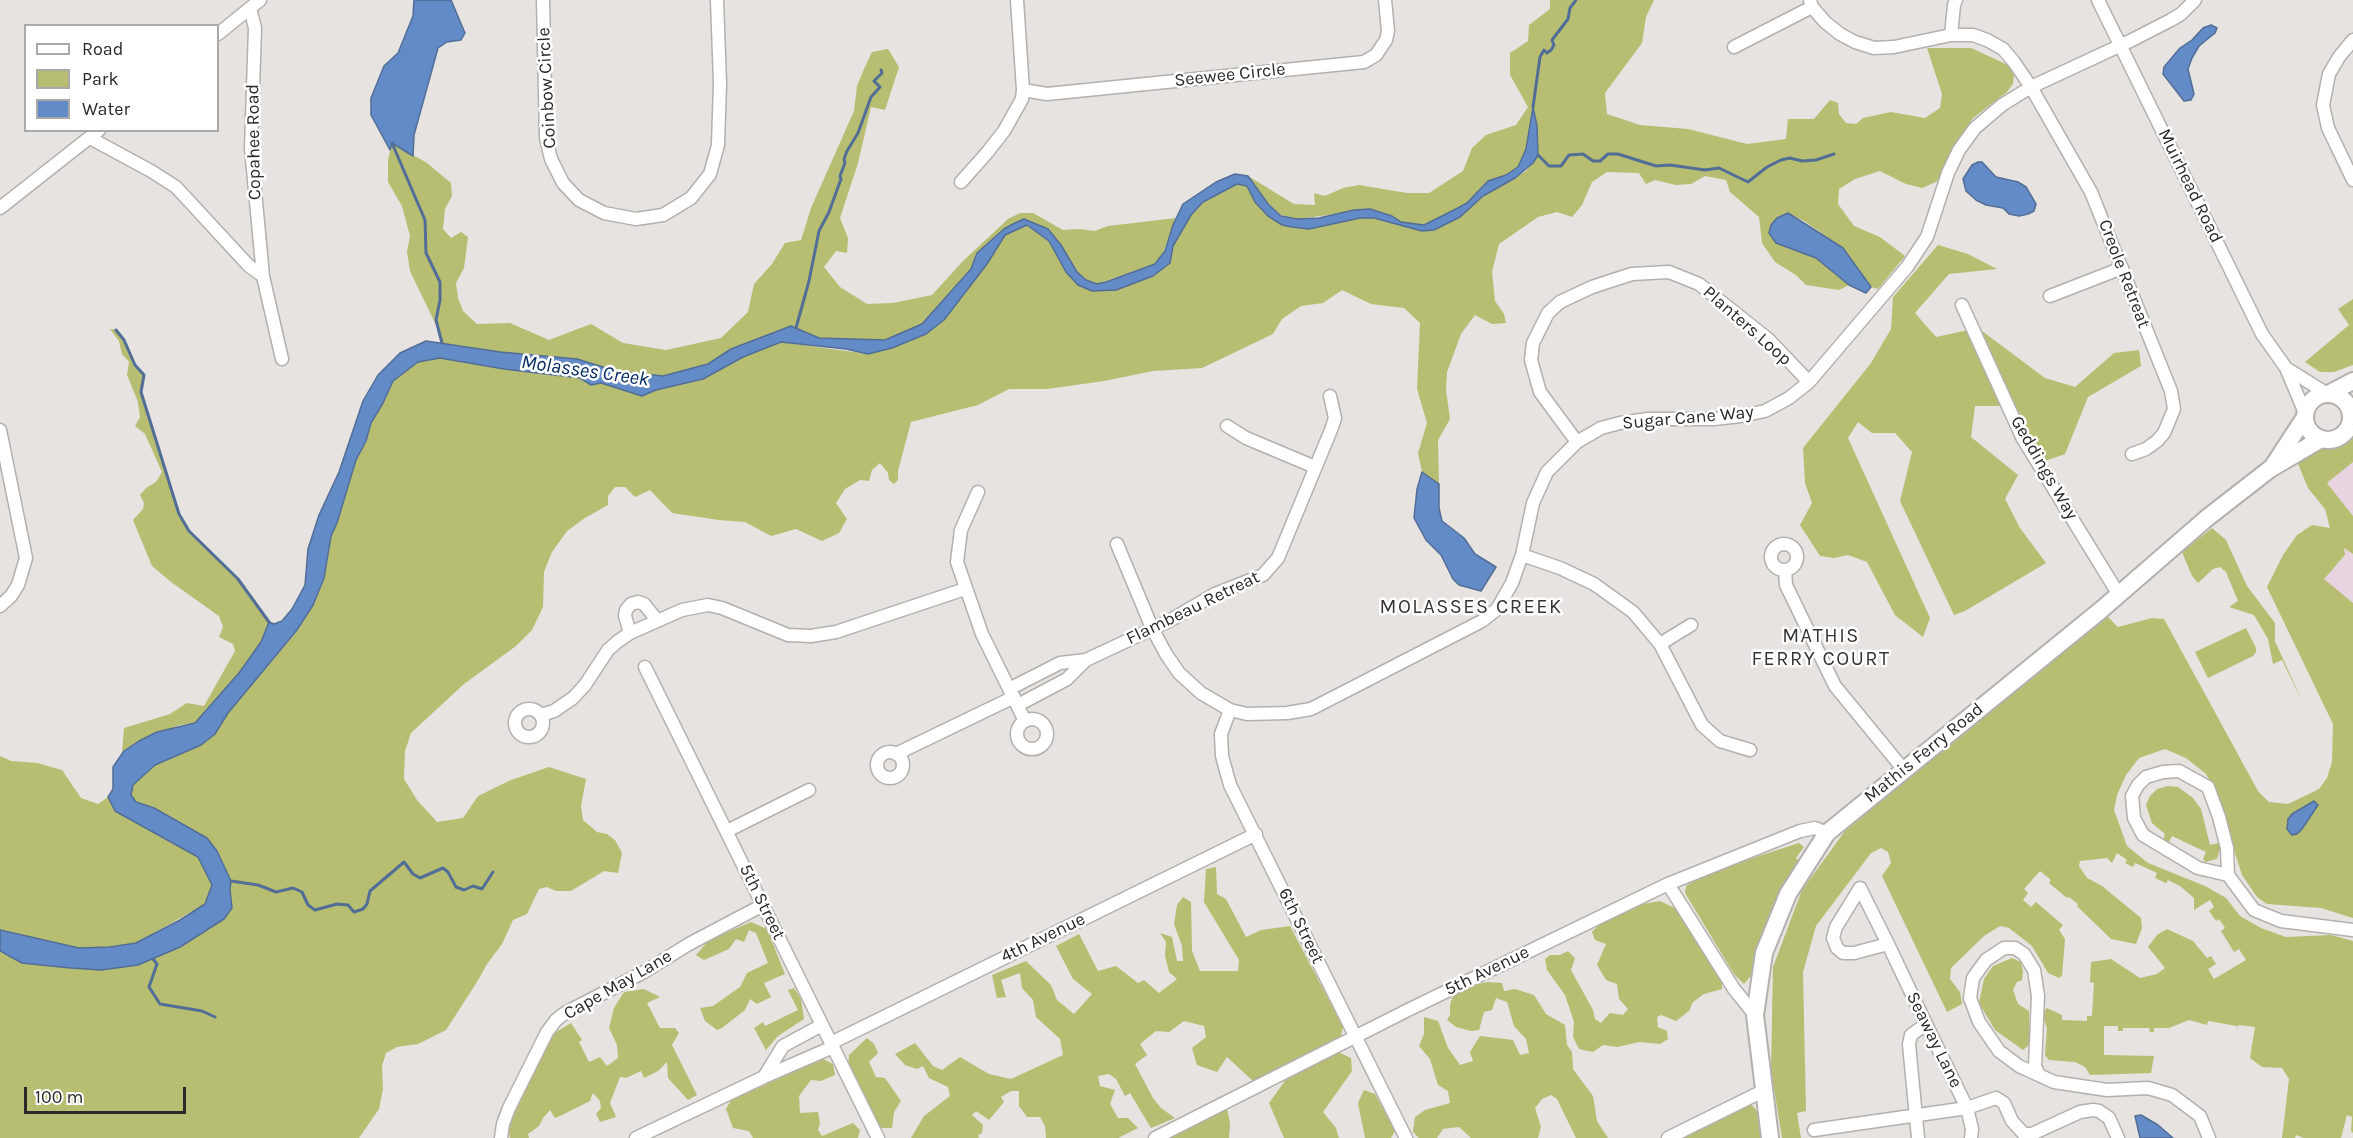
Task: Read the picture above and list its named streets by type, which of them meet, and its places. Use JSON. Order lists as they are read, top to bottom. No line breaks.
{"streets":{"main road":["Mathis Ferry Road"],"street":["Seewee Circle","Coinbow Circle","Copahee Road","Muirhead Road","Creole Retreat","Planters Loop","Sugar Cane Way","Geddings Way","Flambeau Retreat","5th Street","6th Street","4th Avenue","5th Avenue","Cape May Lane","Seaway Lane"]},"crossings":[["Muirhead Road","Sugar Cane Way"],["Muirhead Road","Mathis Ferry Road"],["Creole Retreat","Sugar Cane Way"],["Planters Loop","Sugar Cane Way"],["Sugar Cane Way","Flambeau Retreat"],["Sugar Cane Way","6th Street"],["Geddings Way","Mathis Ferry Road"],["Mathis Ferry Road","5th Avenue"],["5th Street","4th Avenue"],["5th Street","Cape May Lane"],["6th Street","4th Avenue"],["6th Street","5th Avenue"]],"districts":["MOLASSES CREEK","MATHIS FERRY COURT"],"water":["Molasses Creek"],"legend":["Road","Park","Water"],"scale_bar":"100 m"}
